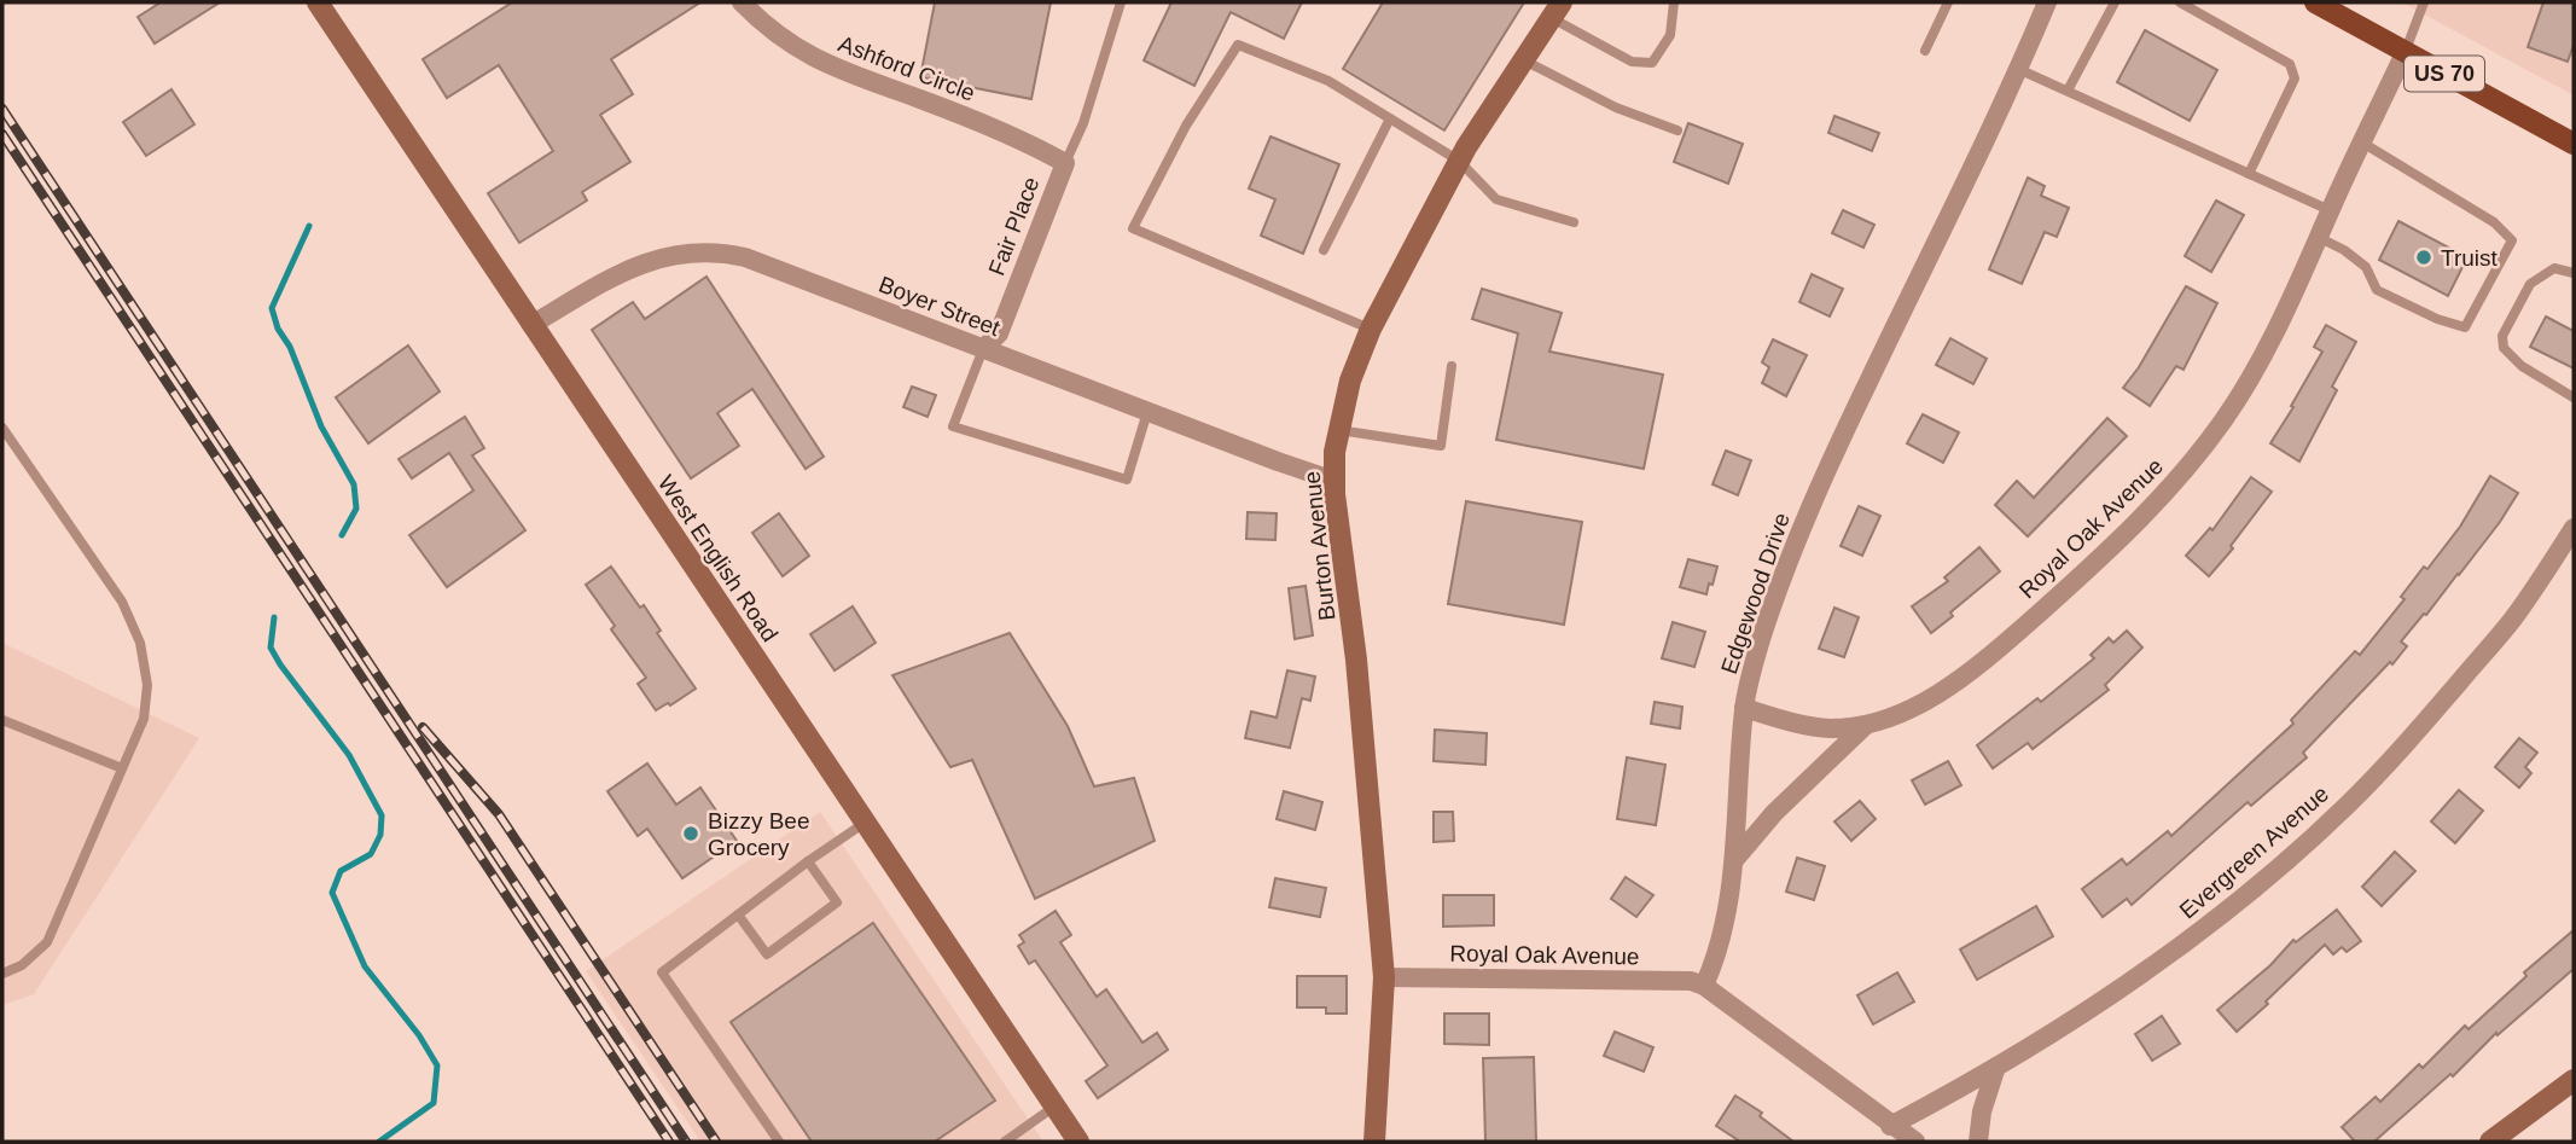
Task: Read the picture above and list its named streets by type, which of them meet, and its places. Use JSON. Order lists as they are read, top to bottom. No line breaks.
{"streets":{"main road":["US 70","Burton Avenue","West English Road"],"street":["Ashford Circle","Fair Place","Boyer Street","Royal Oak Avenue","Edgewood Drive","Evergreen Avenue"]},"crossings":[["Ashford Circle","Fair Place"],["US 70","Royal Oak Avenue"],["Fair Place","Boyer Street"],["Boyer Street","Burton Avenue"],["Boyer Street","West English Road"],["Royal Oak Avenue","Burton Avenue"],["Royal Oak Avenue","Edgewood Drive"]],"places":["Truist","Bizzy Bee Grocery"]}
